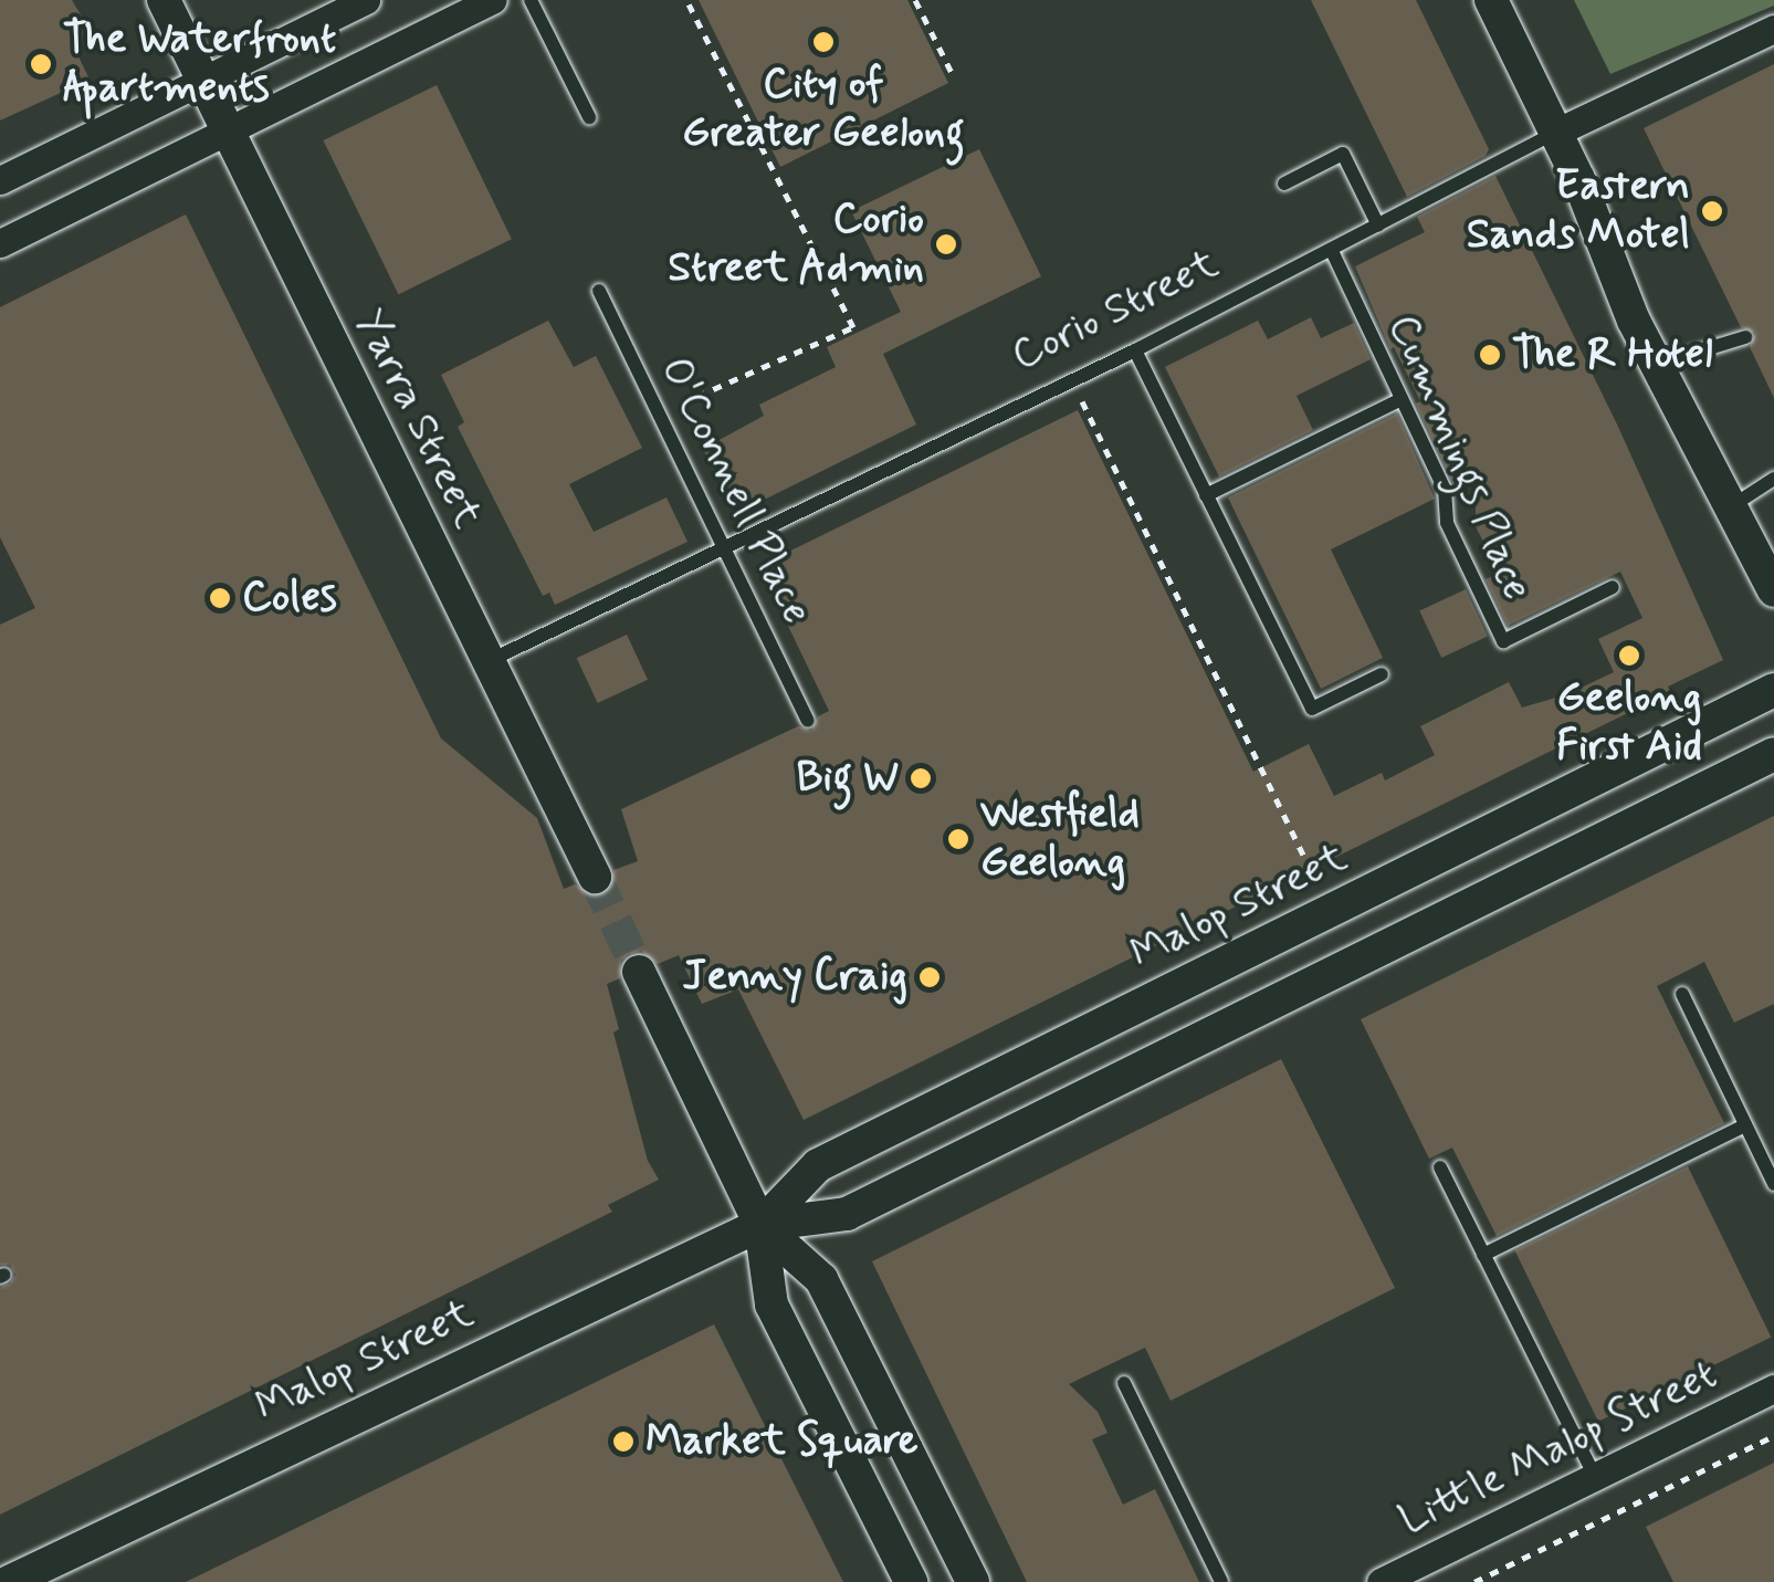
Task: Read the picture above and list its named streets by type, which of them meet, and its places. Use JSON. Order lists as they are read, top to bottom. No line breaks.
{"streets":{"street":["Corio Street","Yarra Street","Malop Street","Little Malop Street"],"lane":["Cummings Place","O'Connell Place"]},"crossings":[["Corio Street","Yarra Street"],["Corio Street","Cummings Place"],["Corio Street","O'Connell Place"]],"places":["City of Greater Geelong","The Waterfront Apartments","Eastern Sands Motel","Corio Street Admin","The R Hotel","Coles","Geelong First Aid","Big W","Westfield Geelong","Jenny Craig","Market Square"]}
